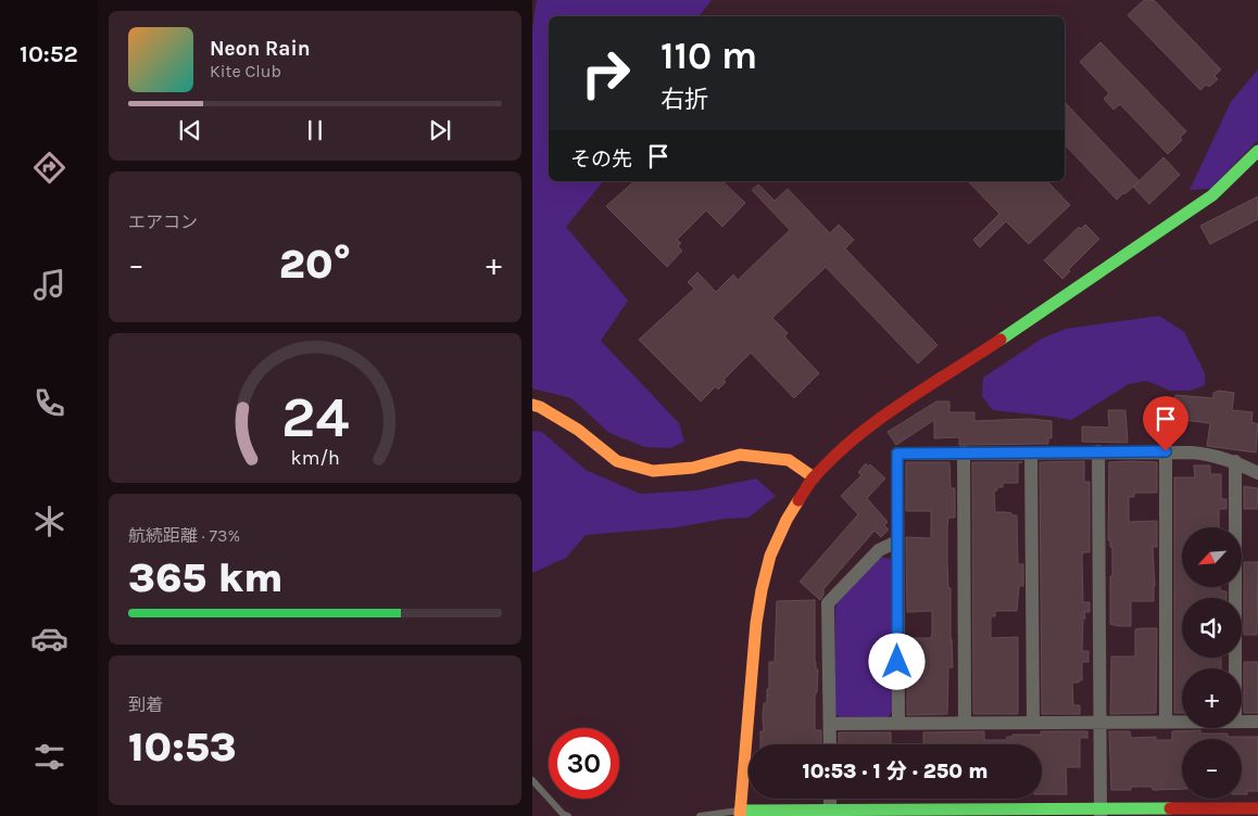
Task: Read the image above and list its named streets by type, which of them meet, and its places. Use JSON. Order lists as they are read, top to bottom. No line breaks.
{"north":"bottom left","page":{"tabs":"10:52","turn":["110 m","右折"],"song":["Neon Rain","Kite Club"],"then":"その先","tile":["エアコン",["航続距離 · 73%","365 km"],["到着","10:53"]],"heat":["−","20°","+"],"map_buttons":["+","−"],"limit":"30","trip":"10:53 · 1 分 · 250 m","gauge":["24","km/h"]}}
